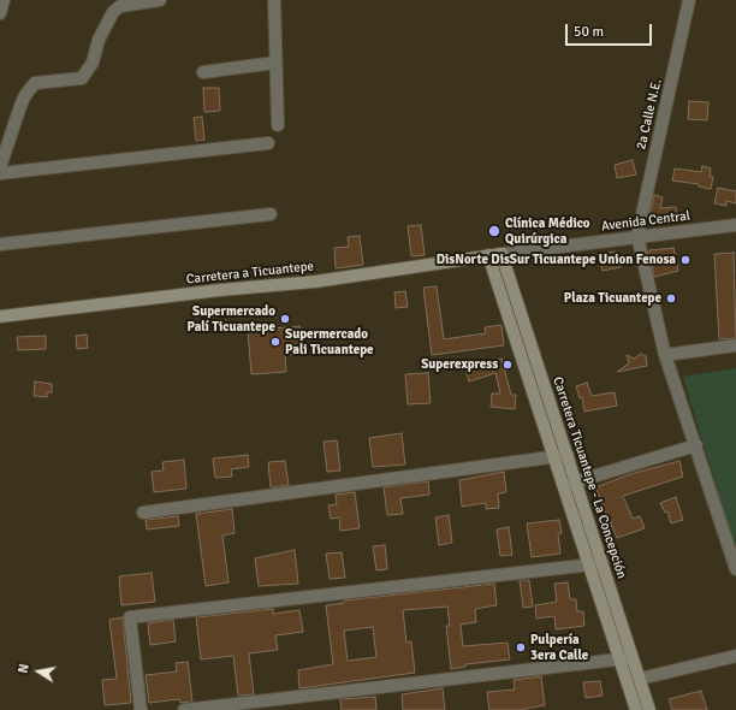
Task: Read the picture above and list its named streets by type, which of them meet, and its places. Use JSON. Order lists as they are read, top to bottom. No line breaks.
{"streets":{"main road":["Carretera a Ticuantepe","Carretera Ticuantepe - La Concepción"],"street":["2a Calle N.E.","Avenida Central"]},"crossings":[["2a Calle N.E.","Avenida Central"],["Avenida Central","Carretera a Ticuantepe"],["Avenida Central","Carretera Ticuantepe - La Concepción"],["Carretera a Ticuantepe","Carretera Ticuantepe - La Concepción"]],"places":["Clínica Médico Quirúrgica","DisNorte DisSur Ticuantepe Union Fenosa","Plaza Ticuantepe","Supermercado Palí Ticuantepe","Supermercado Pali Ticuantepe","Superexpress","Pulpería 3era Calle"],"scale_bar":"50 m","north":"left"}
